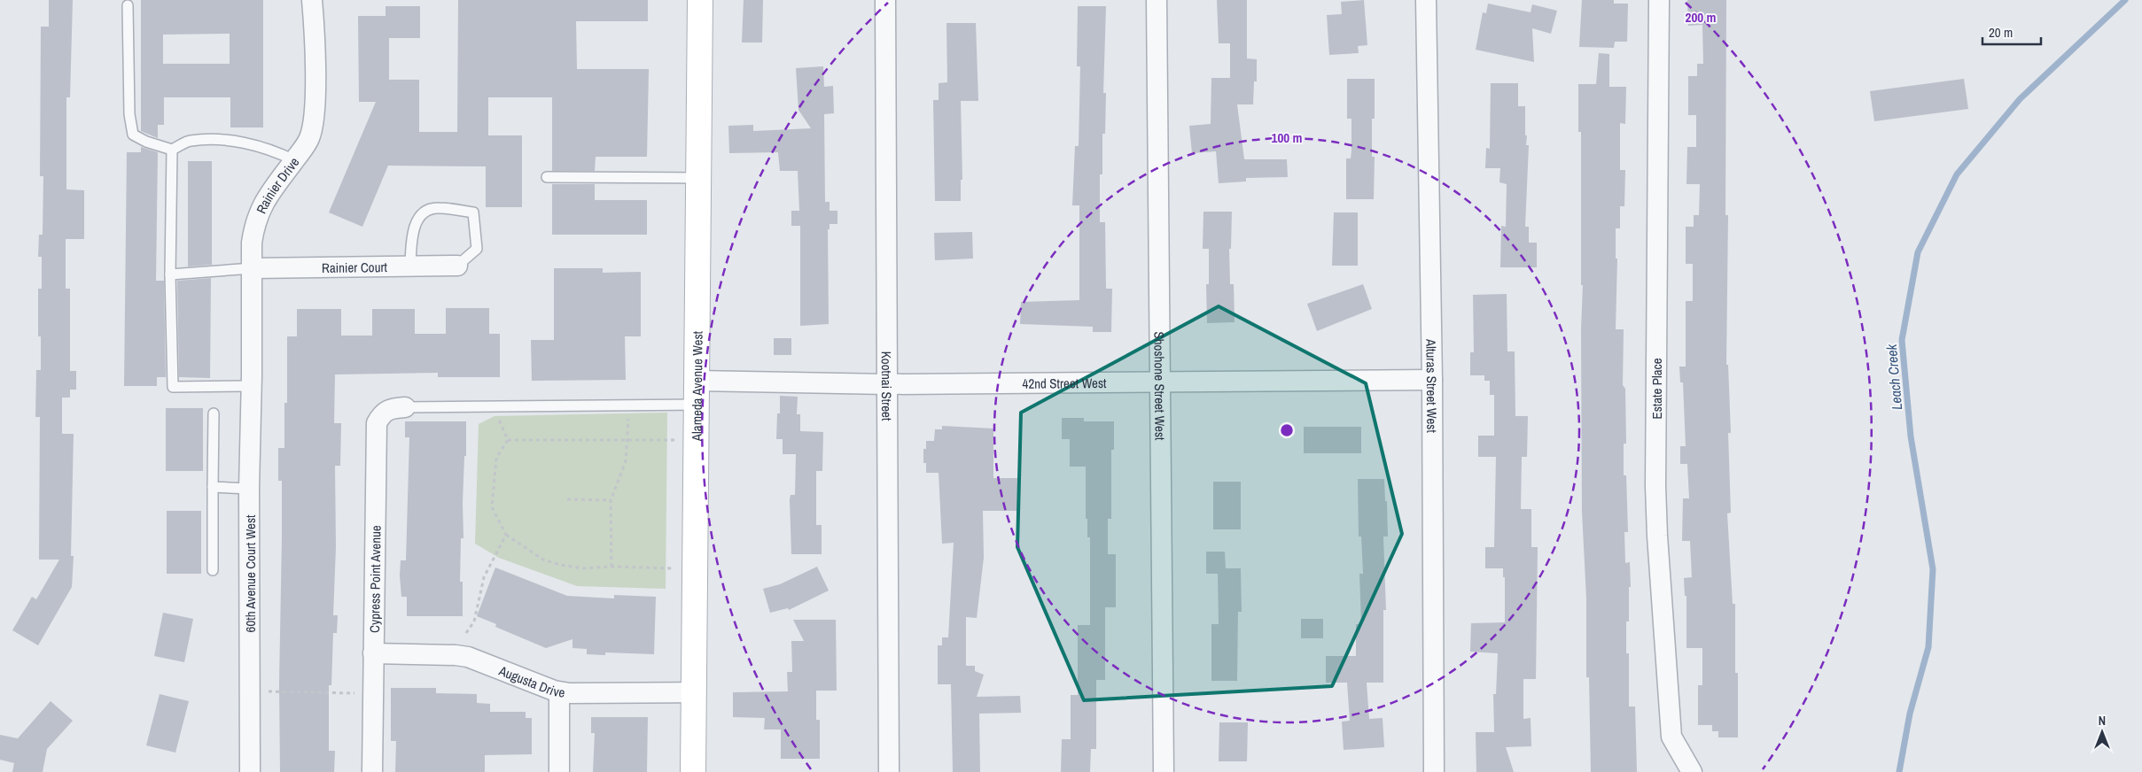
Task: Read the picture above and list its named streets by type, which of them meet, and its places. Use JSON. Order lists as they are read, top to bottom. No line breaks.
{"streets":{"street":["Rainier Drive","Rainier Court","42nd Street West","Alameda Avenue West","Kootnai Street","Shoshone Street West","Alturas Street West","Estate Place","60th Avenue Court West","Cypress Point Avenue","Augusta Drive"]},"crossings":[["Rainier Drive","Rainier Court"],["Rainier Drive","60th Avenue Court West"],["42nd Street West","Alameda Avenue West"],["42nd Street West","Kootnai Street"],["42nd Street West","Shoshone Street West"],["42nd Street West","Alturas Street West"],["Alameda Avenue West","Augusta Drive"],["Cypress Point Avenue","Augusta Drive"]],"water":["Leach Creek"],"scale_bar":"20 m","north":"top","rings":["200 m","100 m"]}
